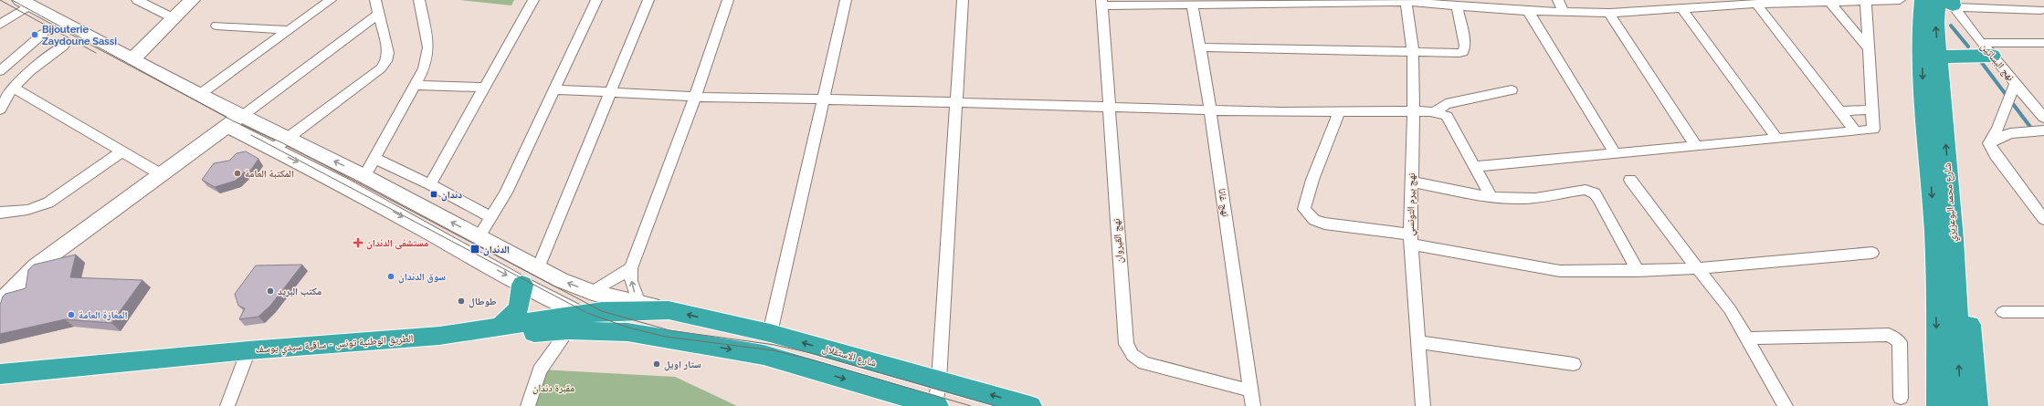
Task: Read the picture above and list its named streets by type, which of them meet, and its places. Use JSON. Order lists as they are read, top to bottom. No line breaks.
{"streets":{"highway":["شارع محمد البوعزيزي","الطريق الوطنية تونس - ساقية سيدي يوسف","شارع الاستقلال"],"street":["نهج البساتين","نهج غانا","نهج بيرم التونسي","نهج القيروان"]},"crossings":[["نهج البساتين","شارع محمد البوعزيزي"],["نهج غانا","نهج القيروان"],["الطريق الوطنية تونس - ساقية سيدي يوسف","شارع الاستقلال"]],"one_way":["شارع الاستقلال"],"parks":["مقبرة دندان"],"places":{"other":["Bijouterie Zaydoune Sassi","المكتبة العامة","سوق الدندان","مكتب البريد","طوطال","المغازة العامة","ستار اويل"],"transit":["دندان","الدندان"],"health":["مستشفى الدندان"]}}
